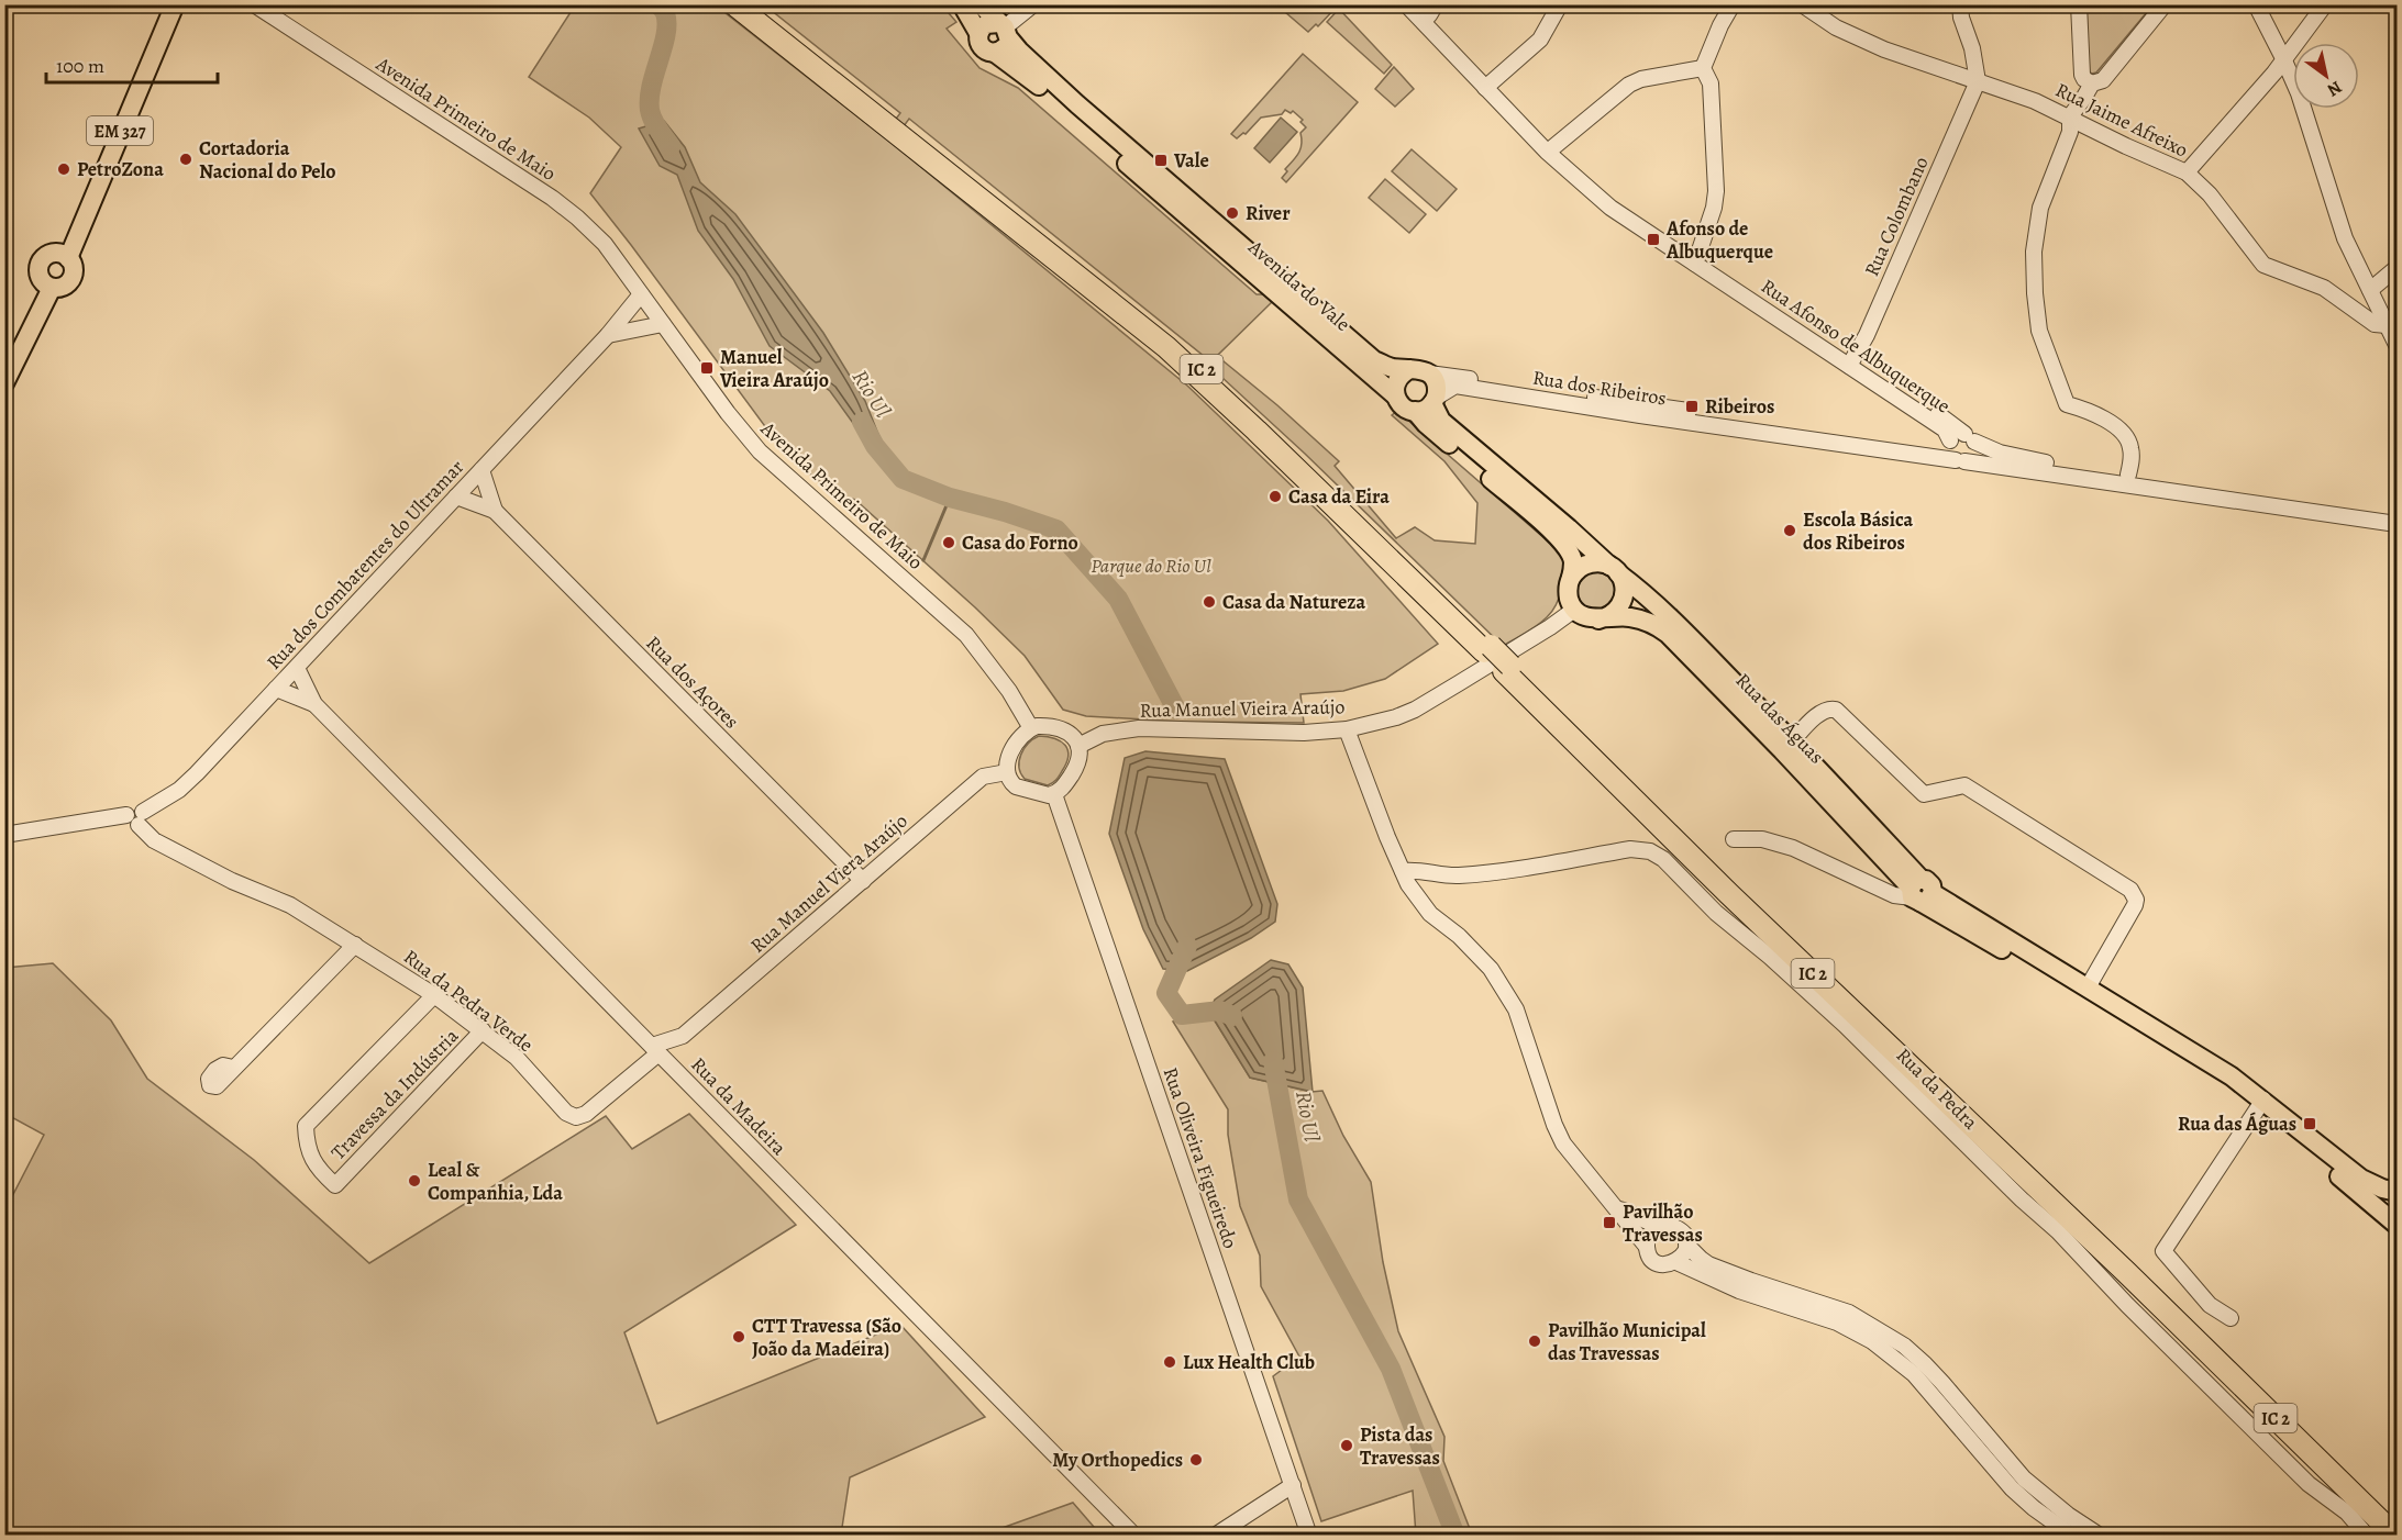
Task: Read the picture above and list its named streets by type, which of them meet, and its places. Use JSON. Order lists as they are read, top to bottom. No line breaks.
{"streets":{"highway":["IC 2"],"main road":["EM 327","Avenida do Vale","Rua das Águas"],"street":["Avenida Primeiro de Maio","Rua Jaime Afreixo","Rua Colombano","Rua Afonso de Albuquerque","Rua dos Ribeiros","Rua dos Combatentes do Ultramar","Rua dos Açores","Rua Manuel Vieira Araújo","Rua Manuel Viera Araújo","Rua da Pedra Verde","Rua da Pedra","Travessa da Indústria","Rua da Madeira","Rua Oliveira Figueiredo"]},"crossings":[["Avenida Primeiro de Maio","Rua dos Combatentes do Ultramar"],["Avenida Primeiro de Maio","Rua Manuel Vieira Araújo"],["Avenida Primeiro de Maio","Rua Manuel Viera Araújo"],["Avenida Primeiro de Maio","Rua Oliveira Figueiredo"],["Rua Jaime Afreixo","Rua Colombano"],["Rua Colombano","Rua Afonso de Albuquerque"],["Avenida do Vale","Rua dos Ribeiros"],["Avenida do Vale","Rua Manuel Vieira Araújo"],["Avenida do Vale","Rua das Águas"],["Rua Afonso de Albuquerque","Rua dos Ribeiros"],["Rua dos Combatentes do Ultramar","Rua dos Açores"],["Rua dos Combatentes do Ultramar","Rua da Pedra Verde"],["Rua dos Combatentes do Ultramar","Rua da Madeira"],["Rua dos Açores","Rua Manuel Viera Araújo"],["Rua Manuel Vieira Araújo","Rua das Águas"],["Rua Manuel Vieira Araújo","Rua Manuel Viera Araújo"],["Rua Manuel Vieira Araújo","Rua Oliveira Figueiredo"],["Rua Manuel Viera Araújo","Rua da Pedra Verde"],["Rua Manuel Viera Araújo","Rua da Madeira"],["Rua Manuel Viera Araújo","Rua Oliveira Figueiredo"],["Rua da Pedra Verde","Travessa da Indústria"],["Rua da Pedra Verde","Rua da Madeira"]],"water":["Rio Ul"],"parks":["Parque do Rio Ul"],"places":{"other":["Cortadoria Nacional do Pelo","PetroZona","River","Casa da Eira","Escola Básica dos Ribeiros","Casa do Forno","Casa da Natureza","Leal & Companhia, Lda","CTT Travessa (São João da Madeira)","Pavilhão Municipal das Travessas","Lux Health Club","Pista das Travessas","My Orthopedics"],"transit":["Vale","Afonso de Albuquerque","Manuel Vieira Araújo","Ribeiros","Rua das Águas","Pavilhão Travessas"]},"scale_bar":"100 m","north":"bottom right"}
